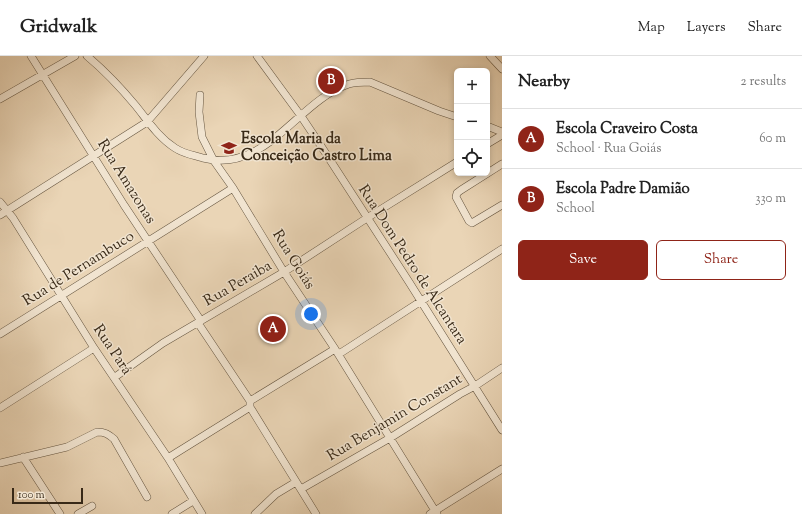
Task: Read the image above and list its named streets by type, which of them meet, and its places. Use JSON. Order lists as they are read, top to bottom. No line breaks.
{"streets":{"street":["Rua Amazonas","Rua Goiás","Rua Dom Pedro de Alcantara","Rua de Pernambuco","Rua Peraiba","Rua Pará","Rua Benjamin Constant"]},"crossings":[["Rua Amazonas","Rua de Pernambuco"],["Rua Amazonas","Rua Peraiba"],["Rua Amazonas","Rua Benjamin Constant"],["Rua Goiás","Rua de Pernambuco"],["Rua Goiás","Rua Peraiba"],["Rua Goiás","Rua Benjamin Constant"],["Rua Dom Pedro de Alcantara","Rua Peraiba"],["Rua Dom Pedro de Alcantara","Rua Benjamin Constant"],["Rua de Pernambuco","Rua Pará"],["Rua Peraiba","Rua Pará"]],"places":{"school or university":["Escola Maria da Conceição Castro Lima"]},"scale_bar":"100 m","page":{"header":"Gridwalk","nav":["Map","Layers","Share"],"heading":["Nearby","2 results"],"pins":["B","A"],"map_buttons":["+","−"],"list":[{"mark":"A","name":"Escola Craveiro Costa","note":"School · Rua Goiás","value":"60 m"},{"mark":"B","name":"Escola Padre Damião","note":"School","value":"330 m"}],"buttons":["Save","Share"],"scale":"100 m"}}
